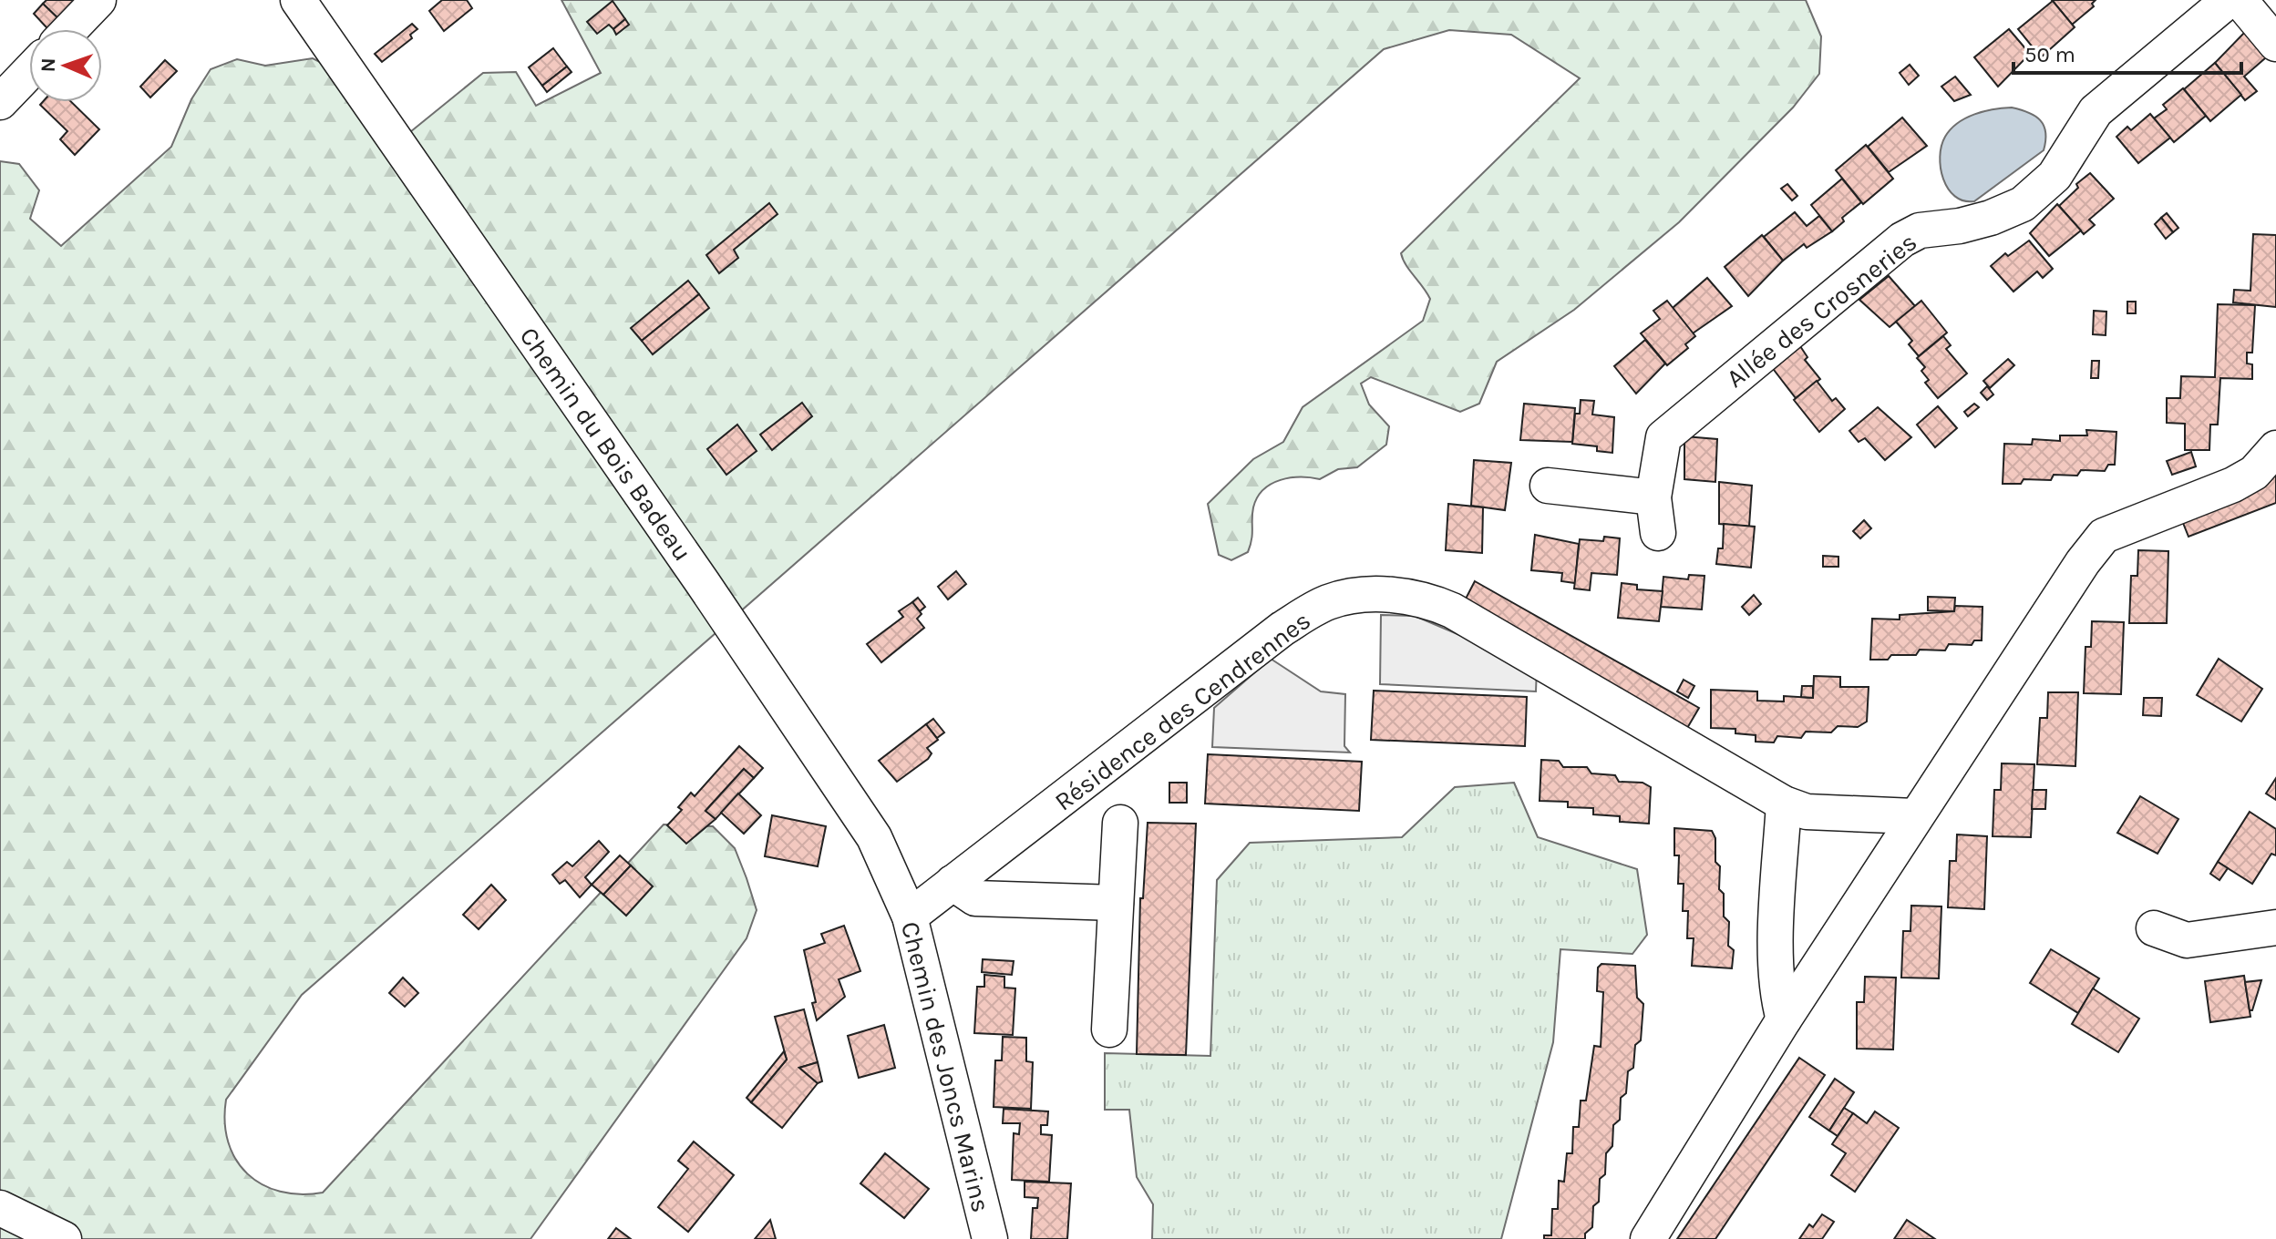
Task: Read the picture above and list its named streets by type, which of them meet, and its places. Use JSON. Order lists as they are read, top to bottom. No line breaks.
{"streets":{"street":["Allée des Crosneries","Chemin du Bois Badeau","Résidence des Cendrennes","Chemin des Joncs Marins"]},"crossings":[["Chemin du Bois Badeau","Résidence des Cendrennes"],["Chemin du Bois Badeau","Chemin des Joncs Marins"],["Résidence des Cendrennes","Chemin des Joncs Marins"]],"scale_bar":"50 m","north":"left"}
